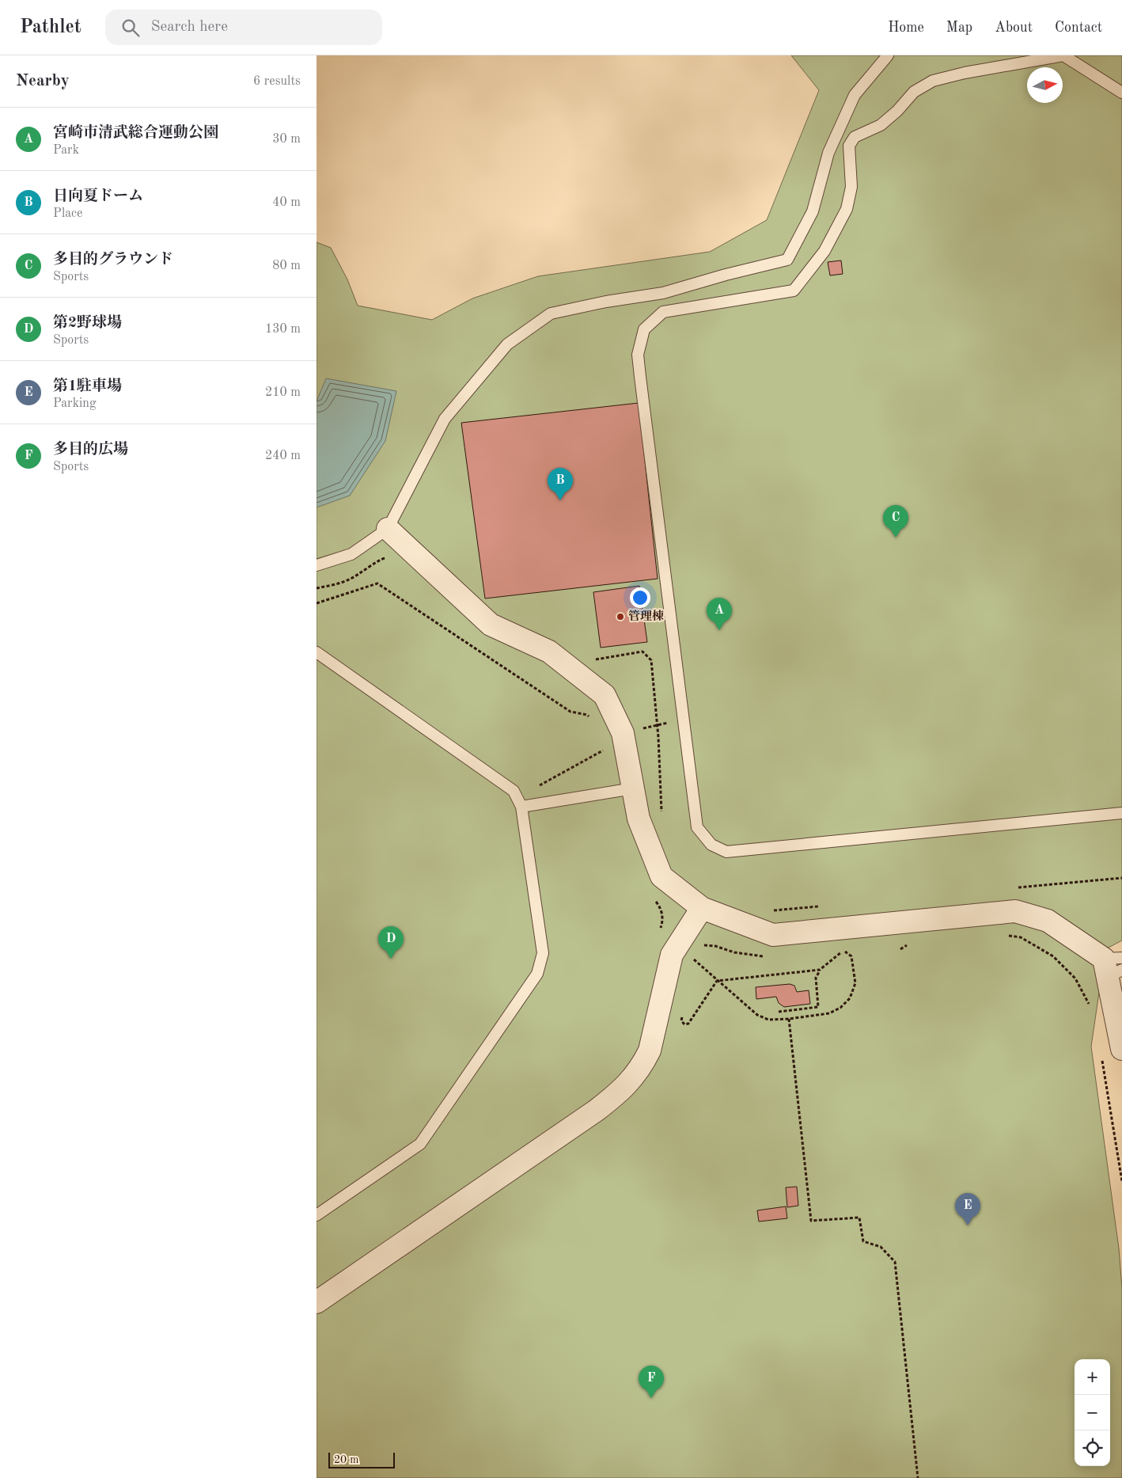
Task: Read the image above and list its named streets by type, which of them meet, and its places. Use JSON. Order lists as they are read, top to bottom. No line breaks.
{"places":["管理棟"],"scale_bar":"20 m","north":"right","page":{"header":"Pathlet","search":"Search here","nav":["Home","Map","About","Contact"],"heading":["Nearby","6 results"],"list":[{"mark":"A","name":"宮崎市清武総合運動公園","note":"Park","value":"30 m"},{"mark":"B","name":"日向夏ドーム","note":"Place","value":"40 m"},{"mark":"C","name":"多目的グラウンド","note":"Sports","value":"80 m"},{"mark":"D","name":"第2野球場","note":"Sports","value":"130 m"},{"mark":"E","name":"第1駐車場","note":"Parking","value":"210 m"},{"mark":"F","name":"多目的広場","note":"Sports","value":"240 m"}],"pins":["B","C","A","D","E","F"],"map_buttons":["+","−"],"scale":"20 m"}}
